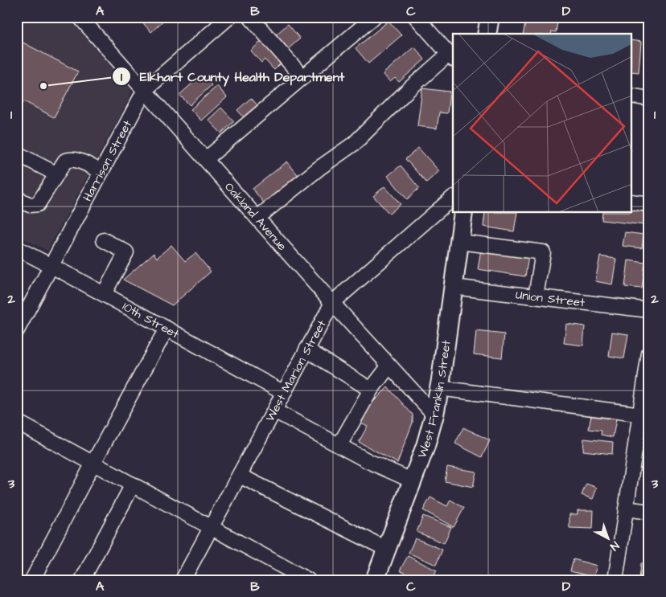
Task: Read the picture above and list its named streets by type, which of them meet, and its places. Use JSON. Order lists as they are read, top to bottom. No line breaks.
{"streets":{"main road":["West Franklin Street"],"street":["Harrison Street","Oakland Avenue","Union Street","10th Street","West Marion Street"]},"crossings":[["Harrison Street","Oakland Avenue"],["Harrison Street","10th Street"],["Oakland Avenue","West Marion Street"],["Oakland Avenue","West Franklin Street"],["Union Street","West Franklin Street"],["10th Street","West Marion Street"]],"places":["Elkhart County Health Department"],"north":"bottom right","grid":{"columns":["A","B","C","D"],"rows":["1","2","3"]}}
